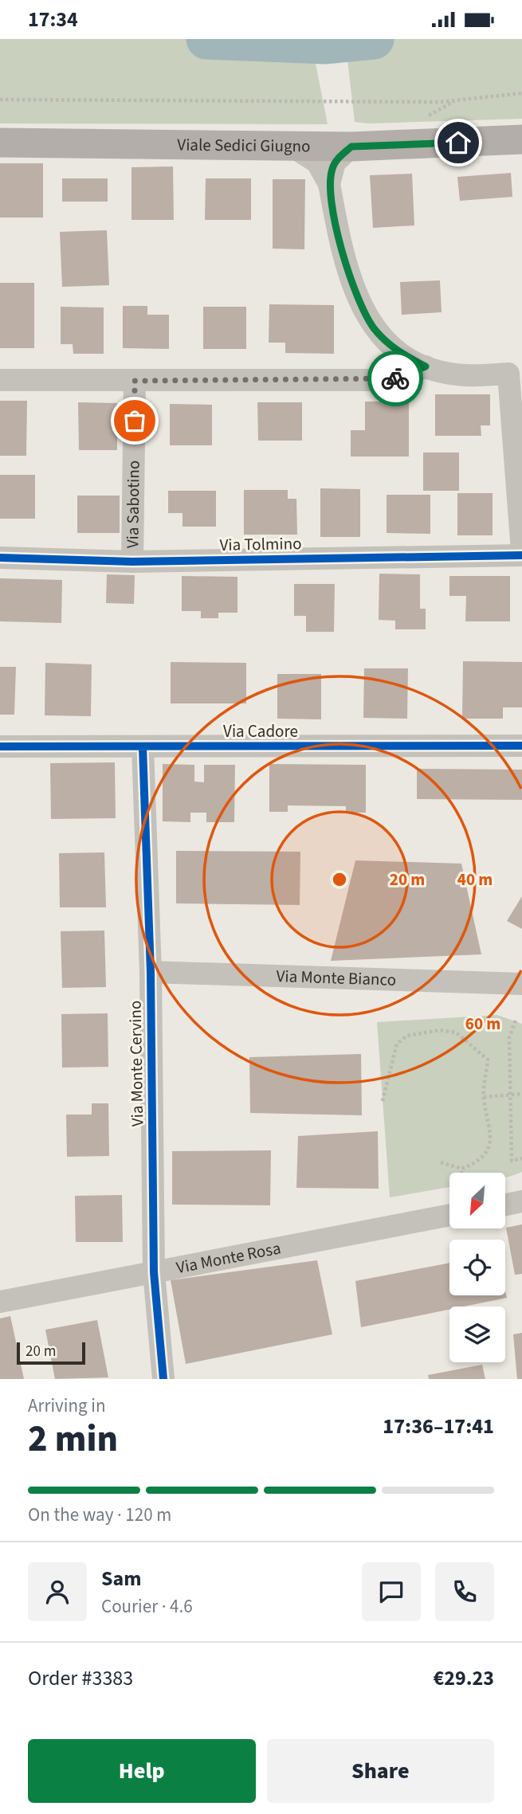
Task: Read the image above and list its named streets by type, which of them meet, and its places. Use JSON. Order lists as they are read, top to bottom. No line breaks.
{"streets":{"main road":["Viale Sedici Giugno"],"street":["Via Sabotino","Via Tolmino","Via Cadore","Via Monte Bianco","Via Monte Cervino","Via Monte Rosa"]},"crossings":[["Via Sabotino","Via Tolmino"],["Via Cadore","Via Monte Cervino"],["Via Monte Bianco","Via Monte Cervino"],["Via Monte Cervino","Via Monte Rosa"]],"scale_bar":"20 m","north":"bottom left","page":{"status":"17:34","scale":"20 m","heading":["2 min","Arriving in","17:36–17:41"],"panel":["Sam","Courier · 4.6","Order #3383","€29.23"],"bar":"On the way · 120 m","buttons":["Help","Share"]},"rings":["20 m","40 m","60 m"]}
